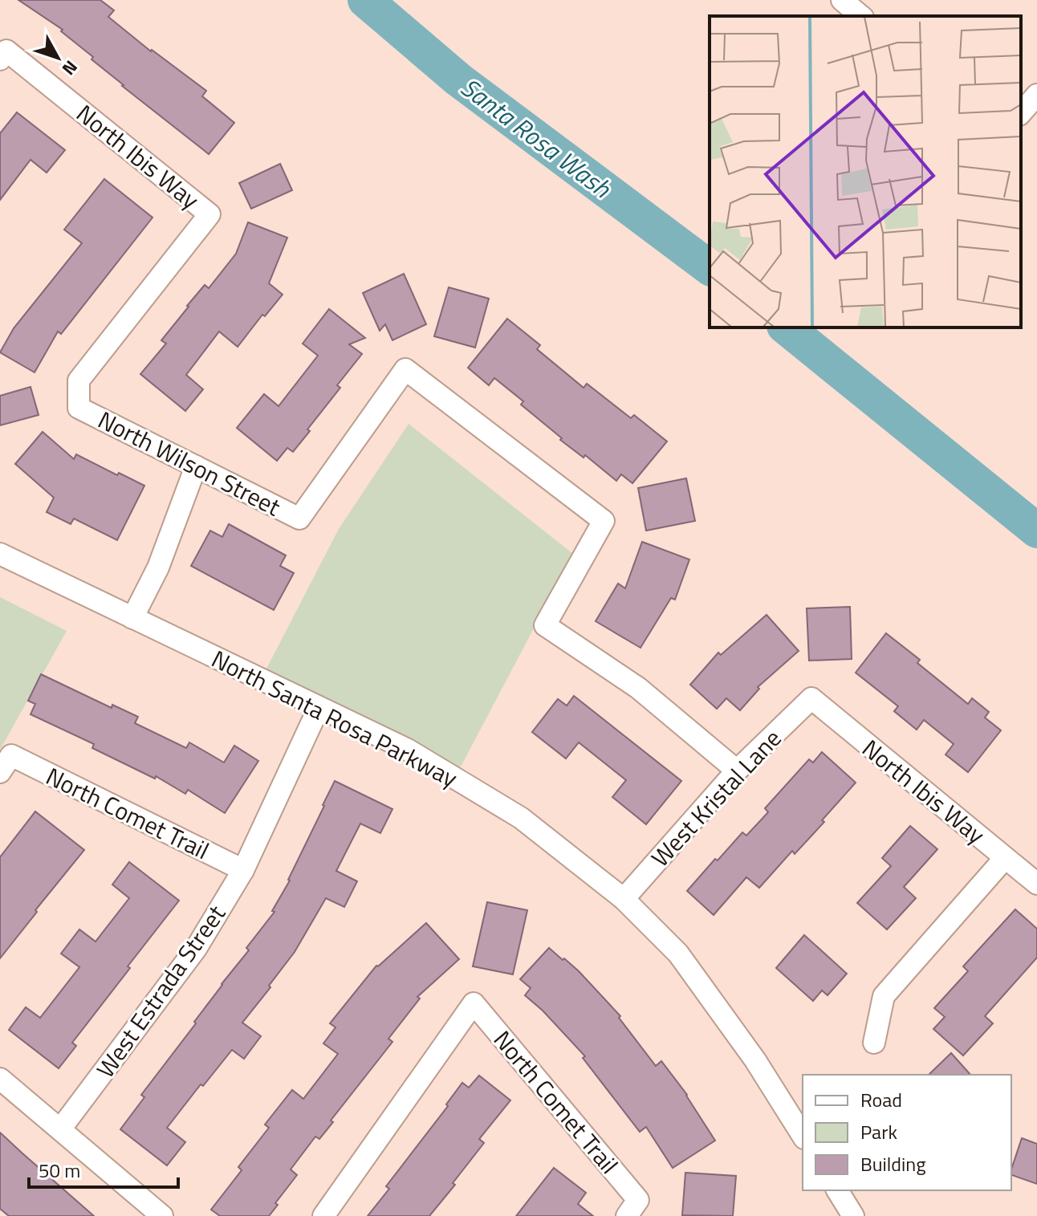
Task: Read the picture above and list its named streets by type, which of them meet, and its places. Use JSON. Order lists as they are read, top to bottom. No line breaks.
{"streets":{"street":["North Ibis Way","North Wilson Street","North Santa Rosa Parkway","West Kristal Lane","North Comet Trail","West Estrada Street"]},"crossings":[["North Ibis Way","North Wilson Street"],["North Ibis Way","West Kristal Lane"],["North Wilson Street","West Kristal Lane"],["North Santa Rosa Parkway","West Kristal Lane"],["North Santa Rosa Parkway","West Estrada Street"],["North Comet Trail","West Estrada Street"]],"water":["Santa Rosa Wash"],"legend":["Road","Park","Building"],"scale_bar":"50 m","north":"bottom right"}
